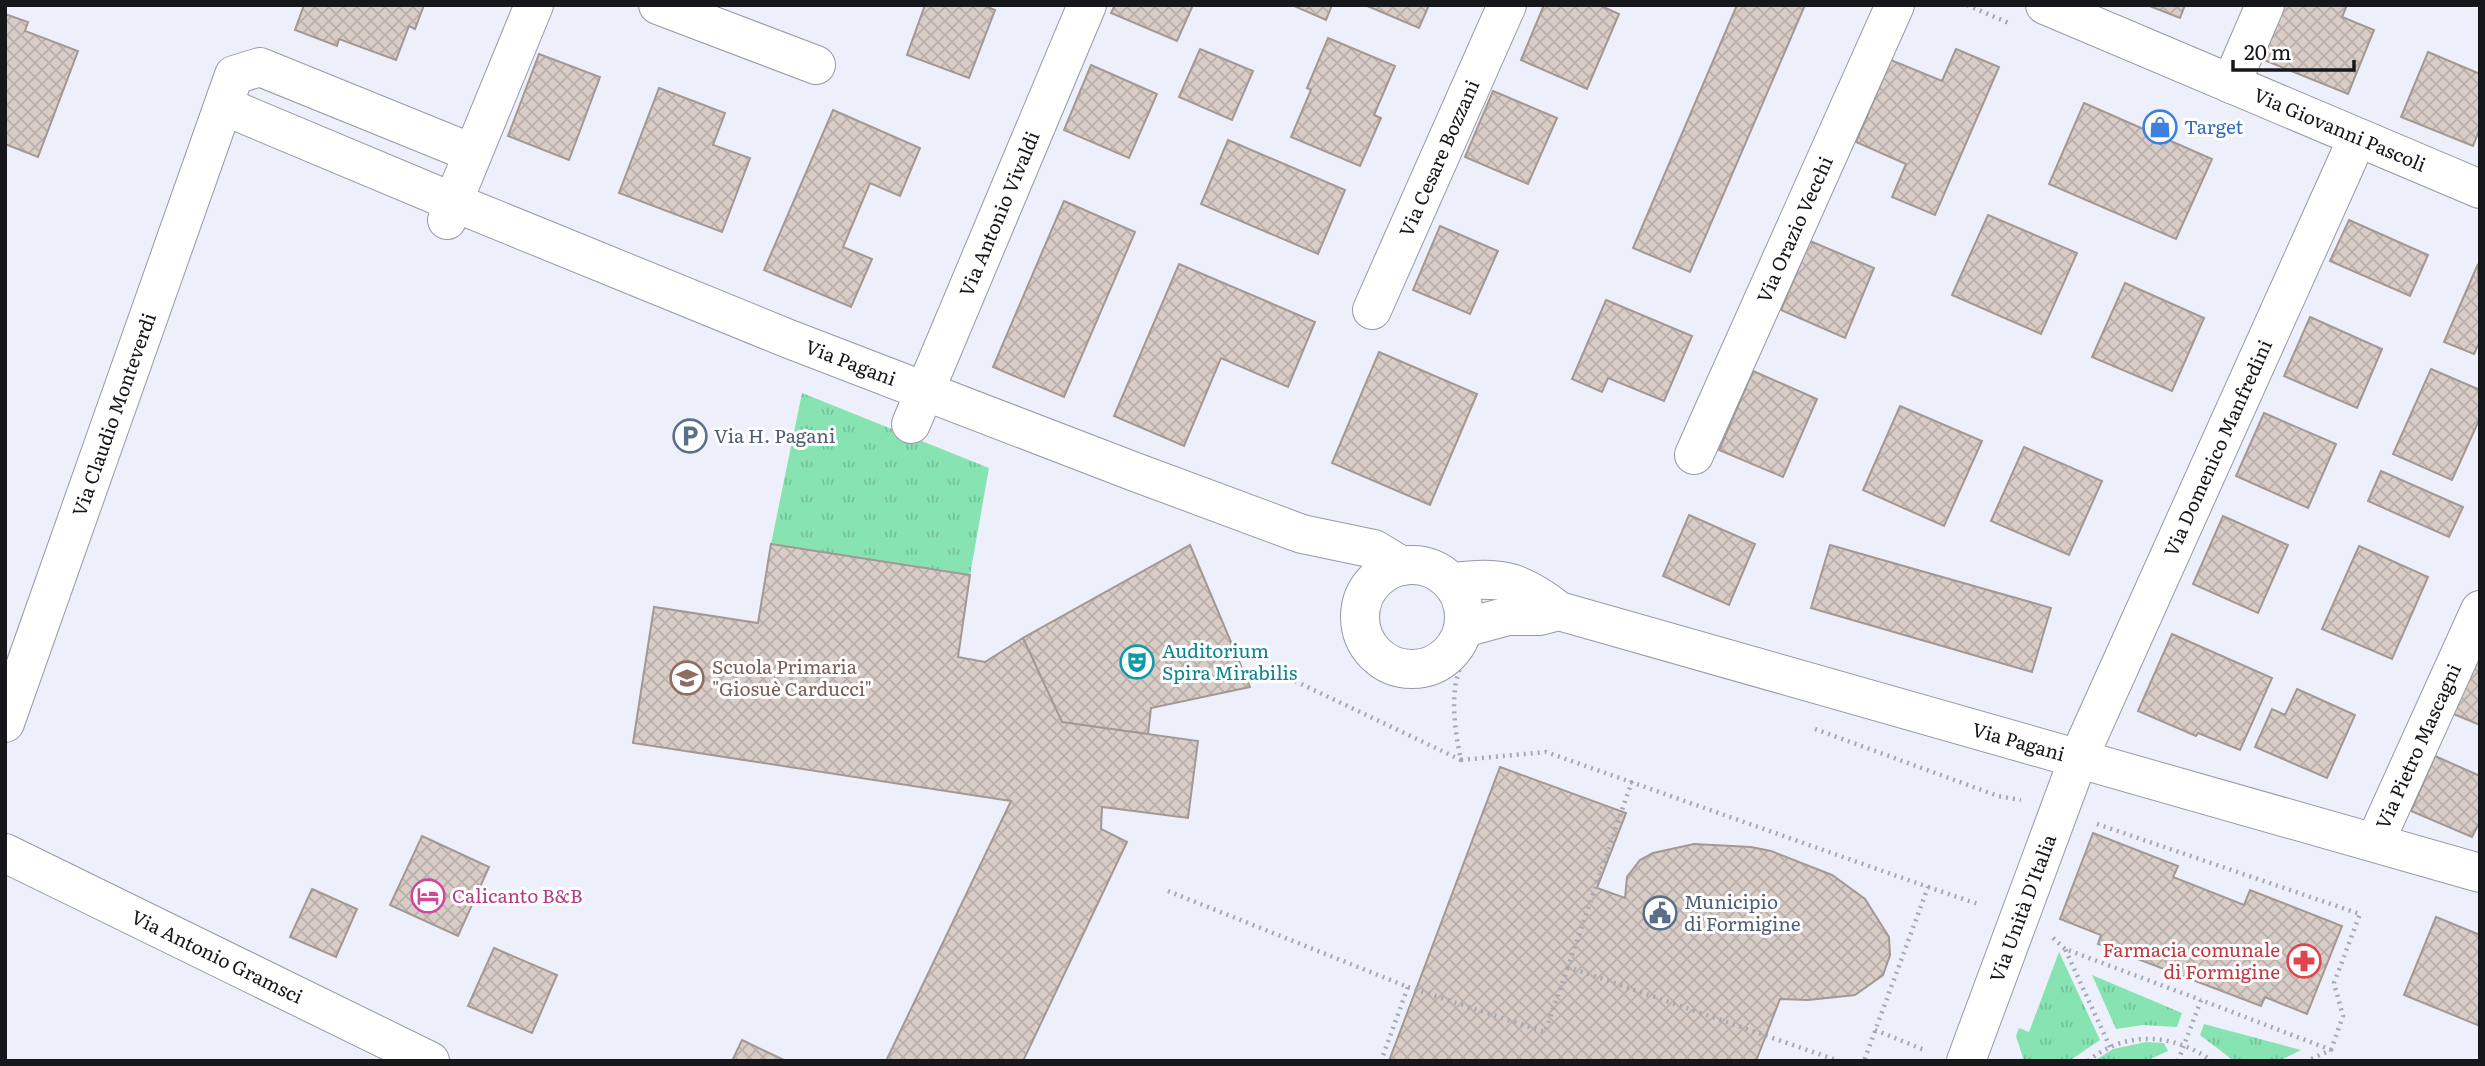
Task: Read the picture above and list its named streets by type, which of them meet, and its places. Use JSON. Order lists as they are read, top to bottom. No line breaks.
{"streets":{"street":["Via Giovanni Pascoli","Via Cesare Bozzani","Via Antonio Vivaldi","Via Orazio Vecchi","Via Pagani","Via Claudio Monteverdi","Via Domenico Manfredini","Via Pietro Mascagni","Via Unità D'Italia","Via Antonio Gramsci"]},"crossings":[["Via Giovanni Pascoli","Via Domenico Manfredini"],["Via Antonio Vivaldi","Via Pagani"],["Via Pagani","Via Domenico Manfredini"],["Via Pagani","Via Pietro Mascagni"],["Via Pagani","Via Unità D'Italia"],["Via Domenico Manfredini","Via Unità D'Italia"]],"places":{"shop":["Target"],"parking":["Via H. Pagani"],"theatre":["Auditorium Spira Mirabilis"],"school or university":["Scuola Primaria \"Giosuè Carducci\""],"hotel":["Calicanto B&B"],"public building":["Municipio di Formigine"],"pharmacy":["Farmacia comunale di Formigine"]},"scale_bar":"20 m"}
